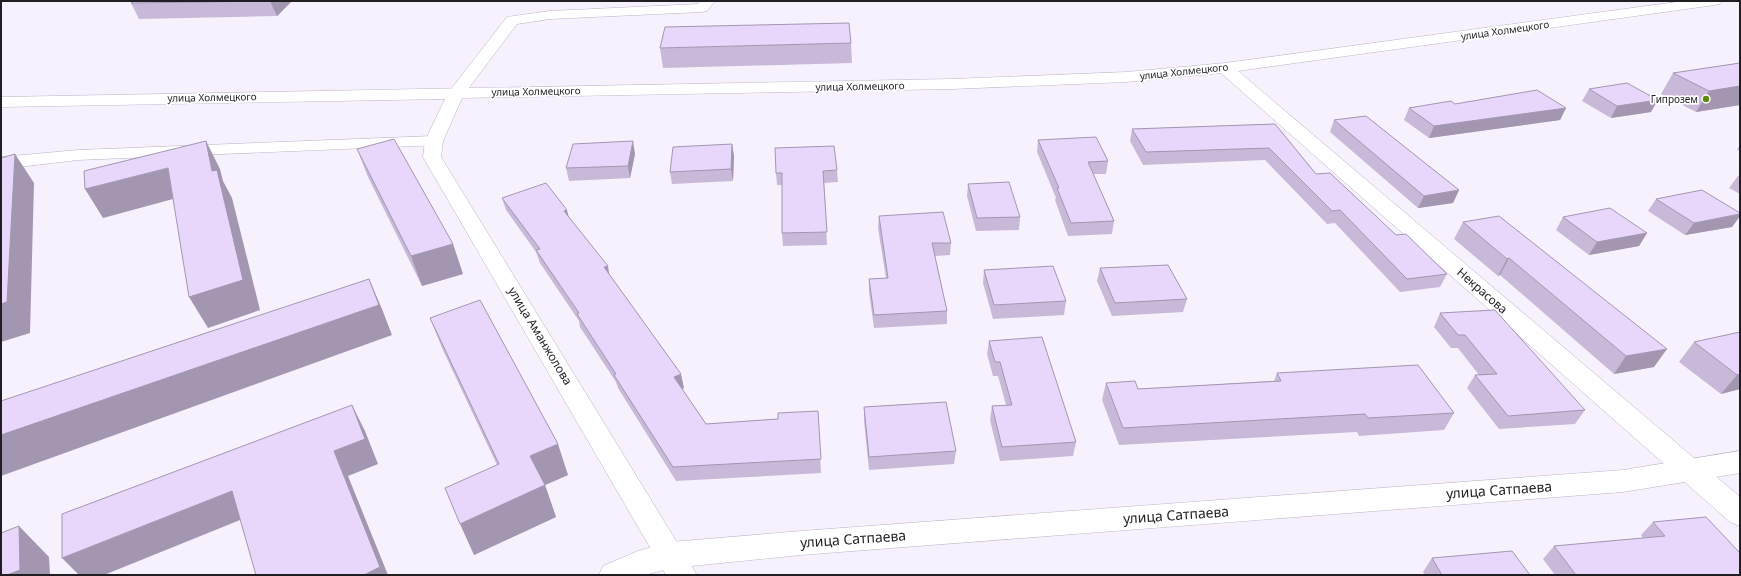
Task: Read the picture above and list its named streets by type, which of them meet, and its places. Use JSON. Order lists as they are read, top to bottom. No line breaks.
{"streets":{"street":["улица Холмецкого","Некрасова","улица Аманжолова","улица Сатпаева"]},"crossings":[["улица Холмецкого","Некрасова"],["улица Холмецкого","улица Аманжолова"],["Некрасова","улица Сатпаева"],["улица Аманжолова","улица Сатпаева"]],"places":["Гипрозем"]}
